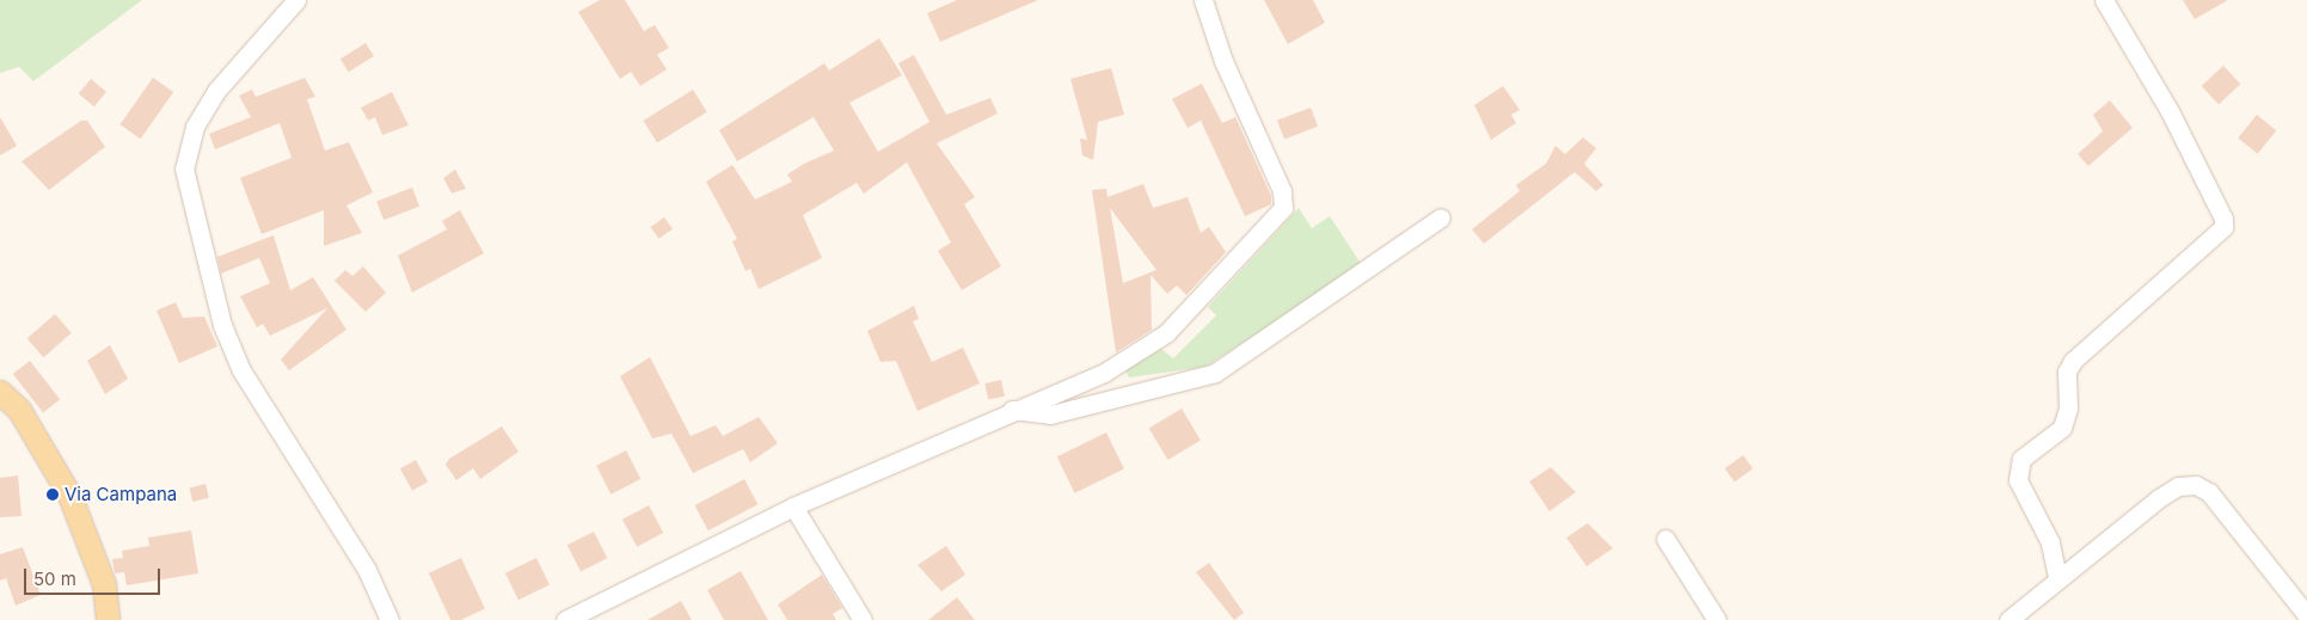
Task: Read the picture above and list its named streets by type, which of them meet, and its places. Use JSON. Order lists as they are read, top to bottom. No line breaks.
{"places":["Via Campana"],"scale_bar":"50 m"}
